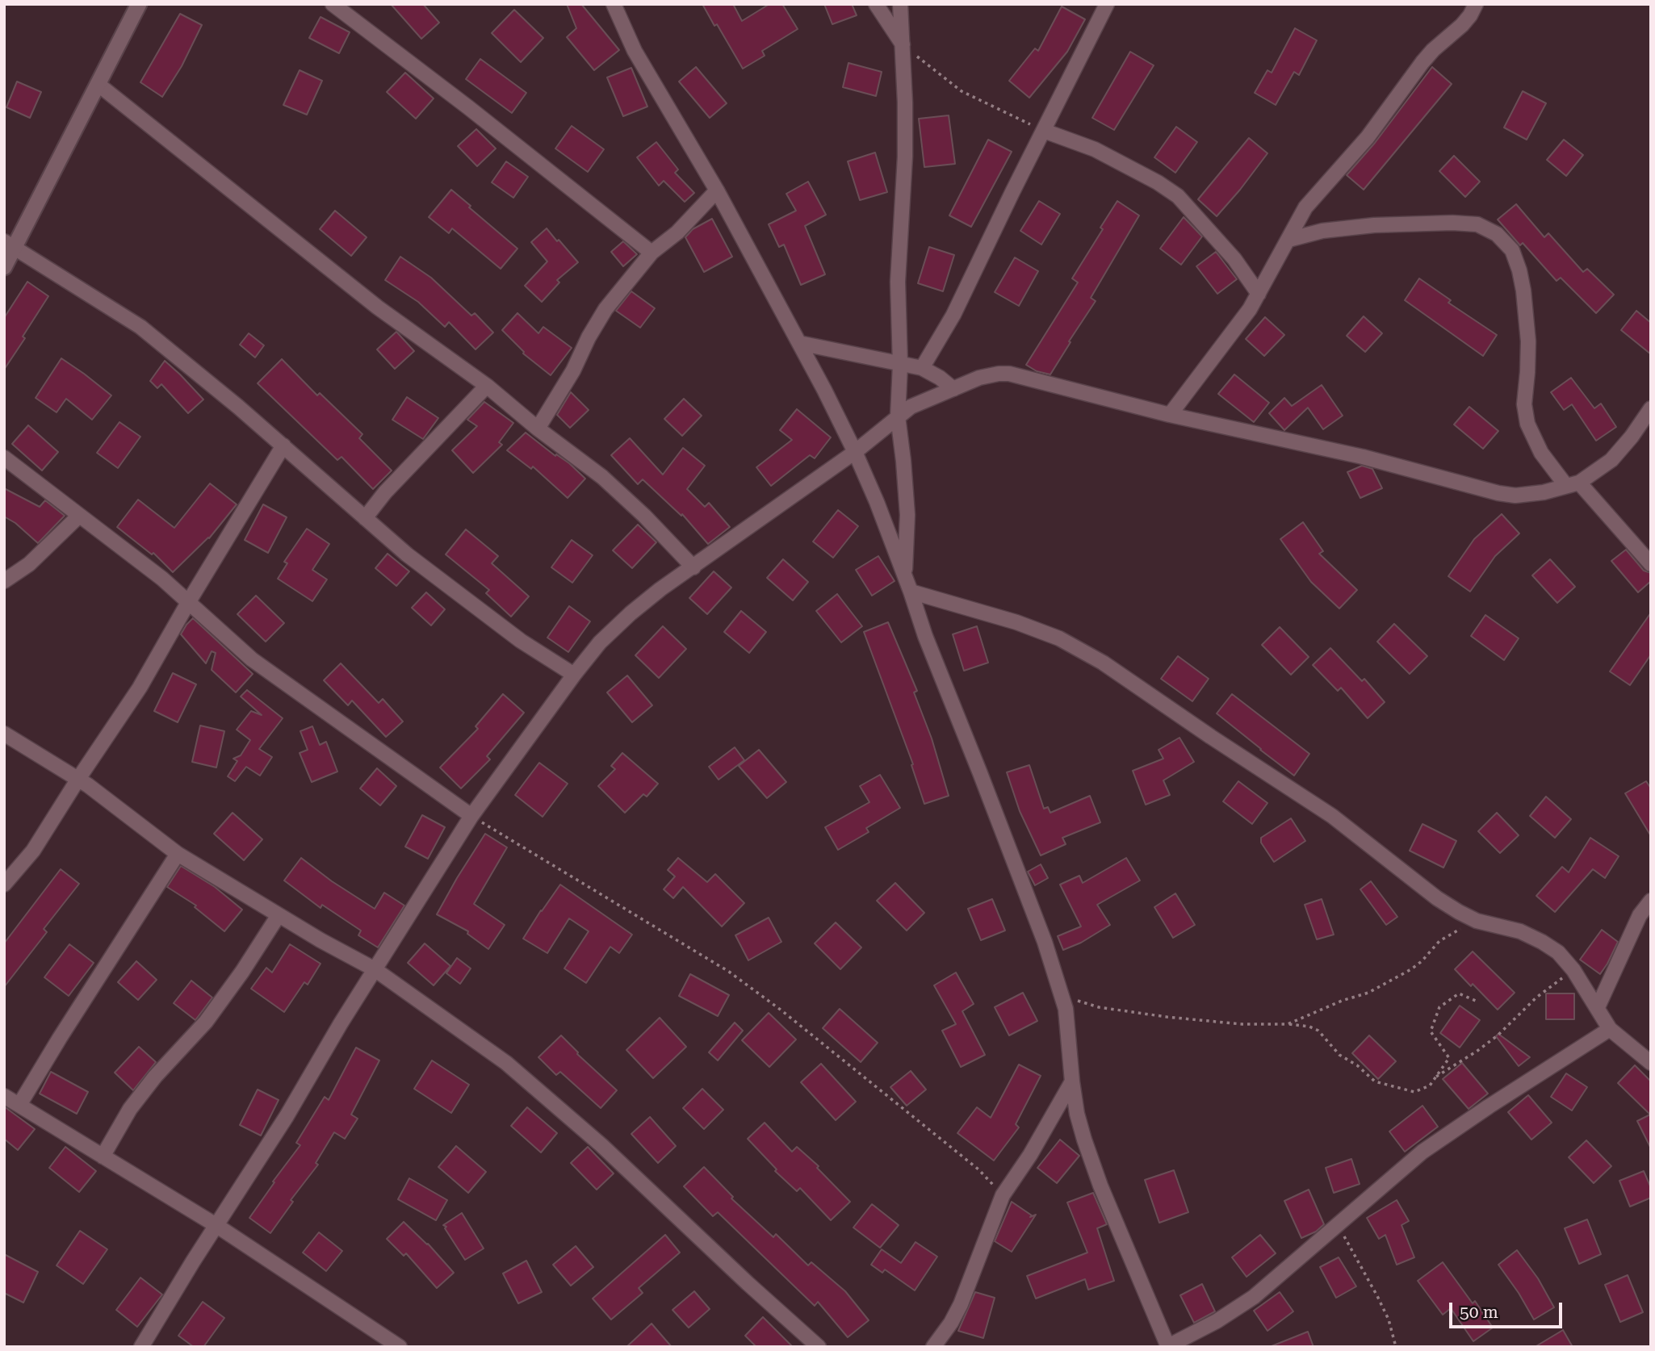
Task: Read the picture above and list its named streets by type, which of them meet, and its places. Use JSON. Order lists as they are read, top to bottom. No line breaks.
{"scale_bar":"50 m"}
